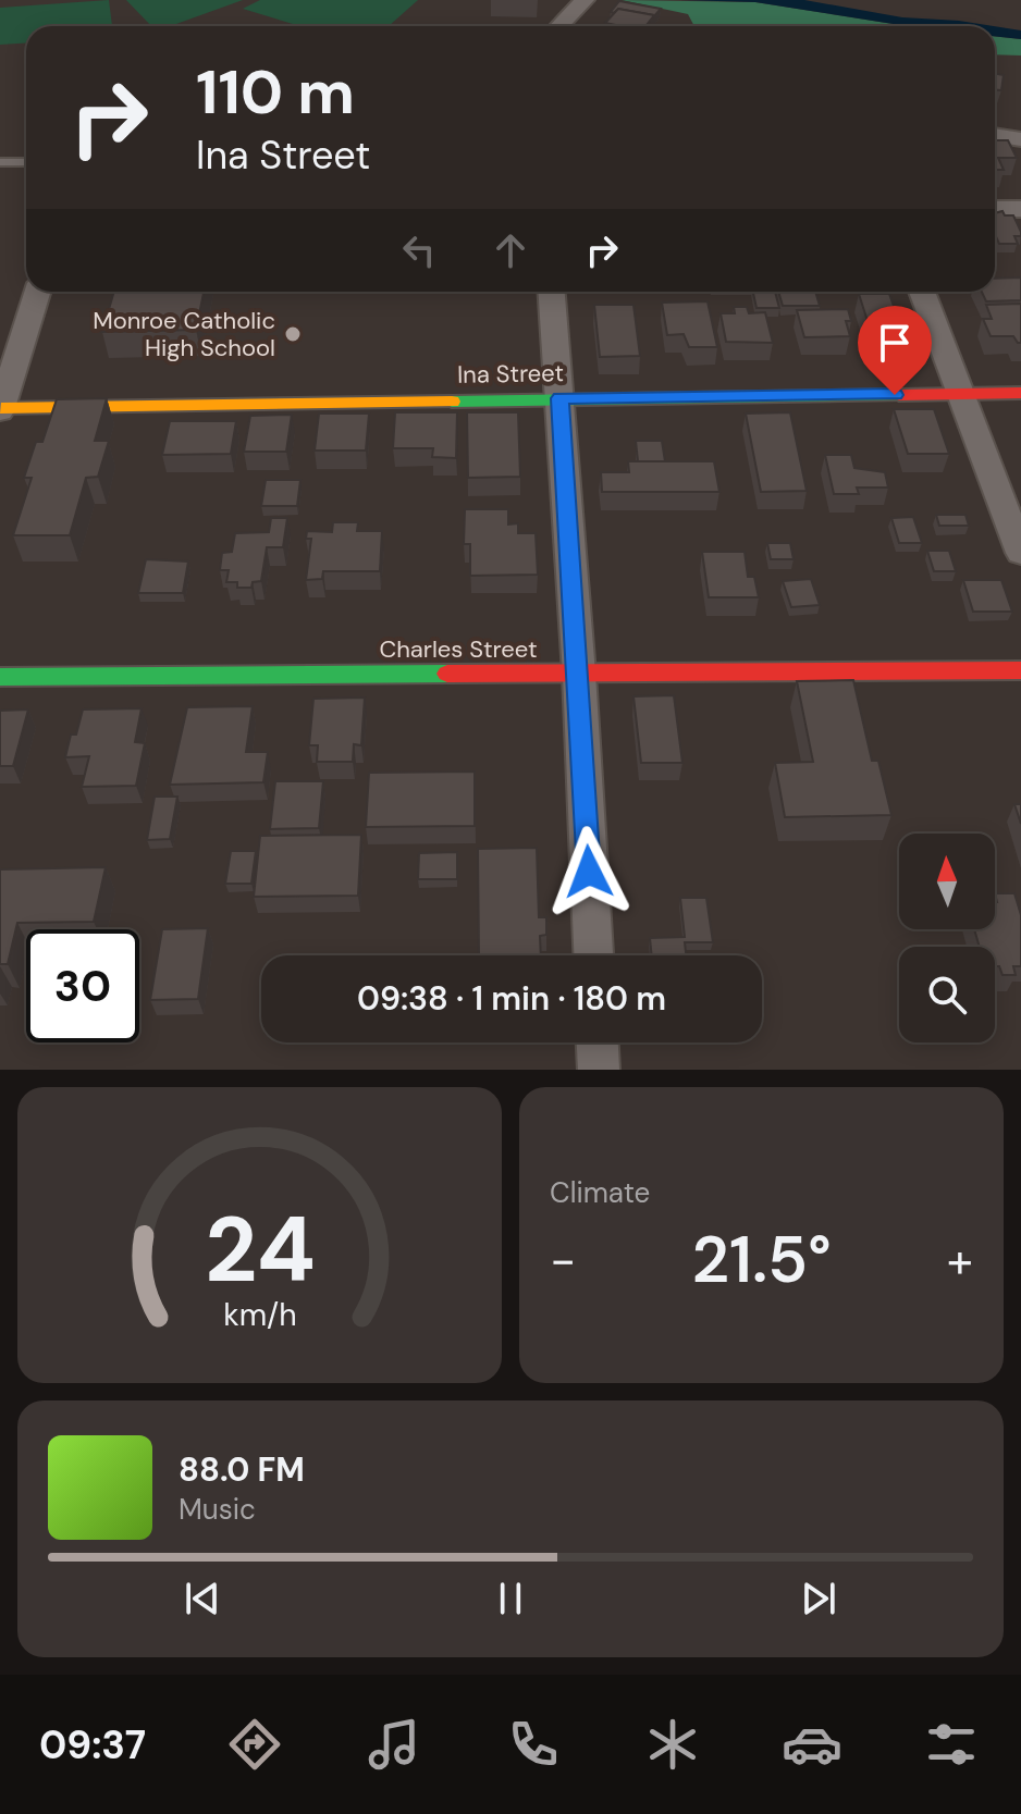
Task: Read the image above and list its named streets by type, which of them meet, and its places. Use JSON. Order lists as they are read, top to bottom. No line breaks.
{"streets":{"street":["Ina Street","Charles Street"]},"places":["Monroe Catholic High School"],"north":"top","page":{"turn":["110 m","Ina Street"],"limit":"30","trip":"09:38 · 1 min · 180 m","tile":"Climate","heat":["−","21.5°","+"],"song":["88.0 FM","Music"],"tabs":"09:37","gauge":["24","km/h"]}}
